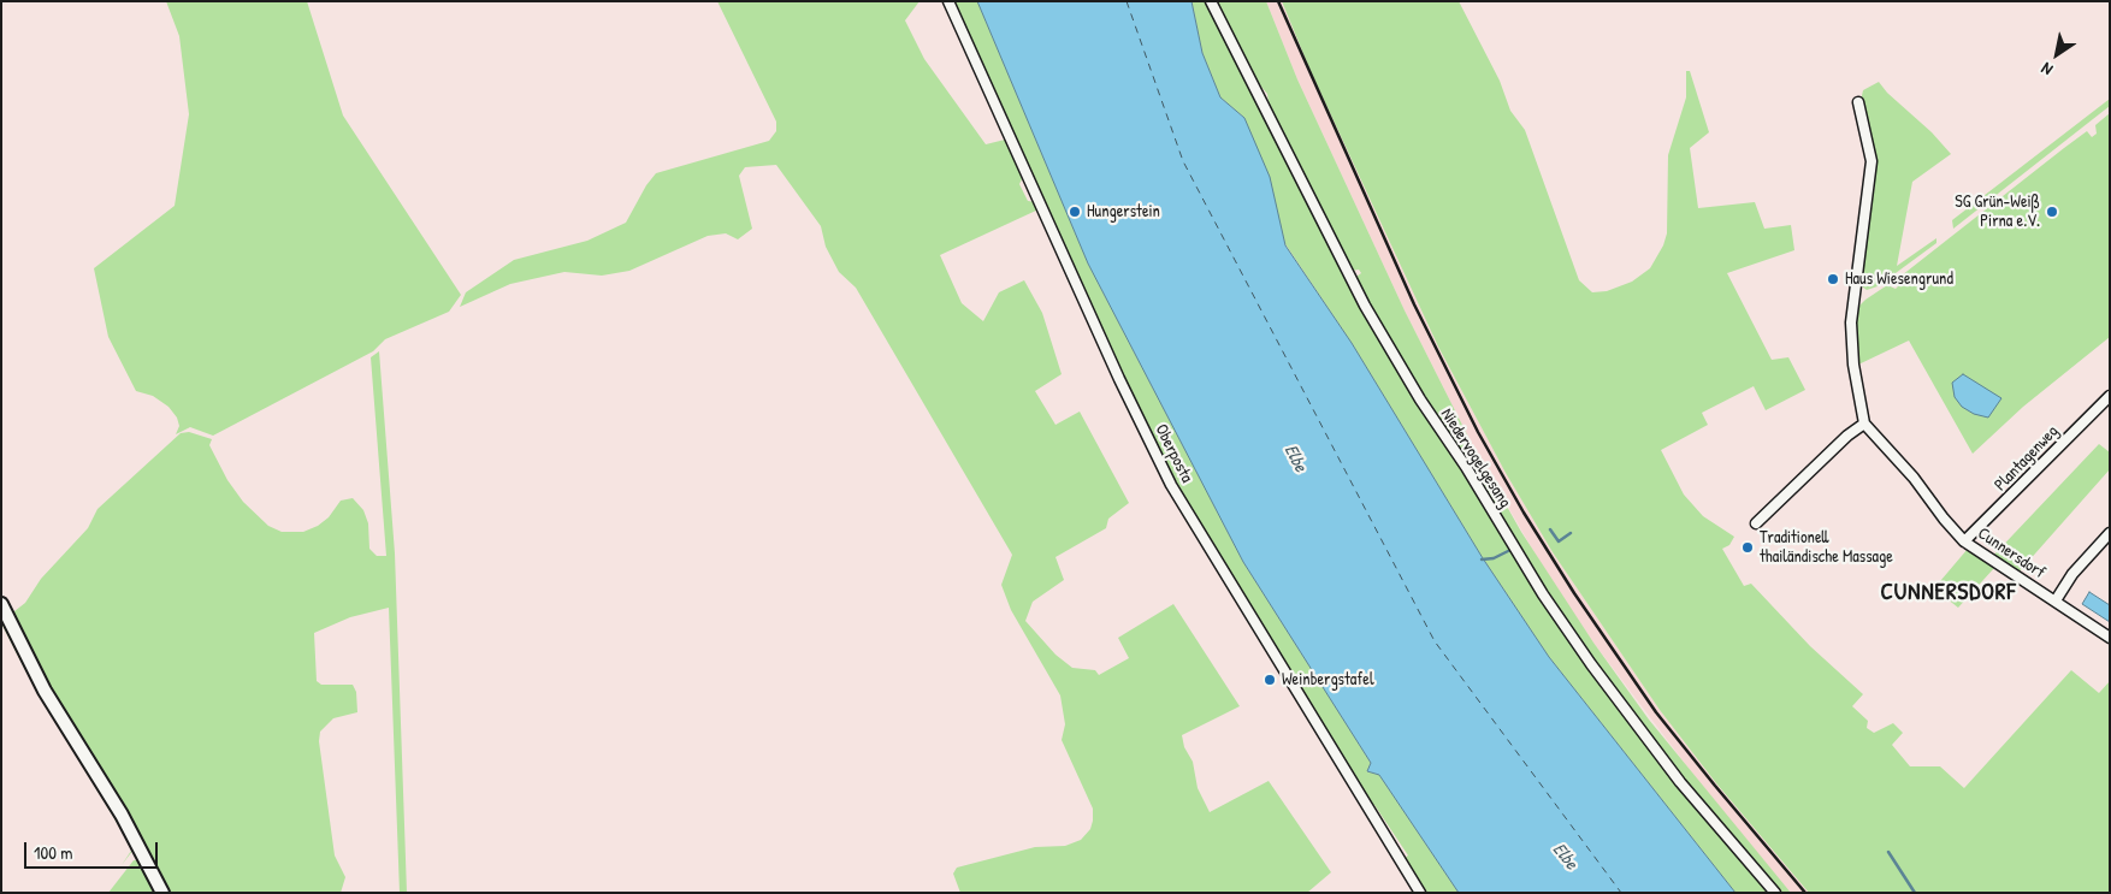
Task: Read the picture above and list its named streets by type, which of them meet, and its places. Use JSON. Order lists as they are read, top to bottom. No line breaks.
{"streets":{"street":["Oberposta","Niedervogelgesang","Plantagenweg","Cunnersdorf"]},"crossings":[["Plantagenweg","Cunnersdorf"]],"districts":["CUNNERSDORF"],"water":["Elbe"],"places":["Hungerstein","SG Grün-Weiß Pirna e.V.","Haus Wiesengrund","Traditionell thailändische Massage","Weinbergstafel"],"scale_bar":"100 m","north":"bottom left"}
